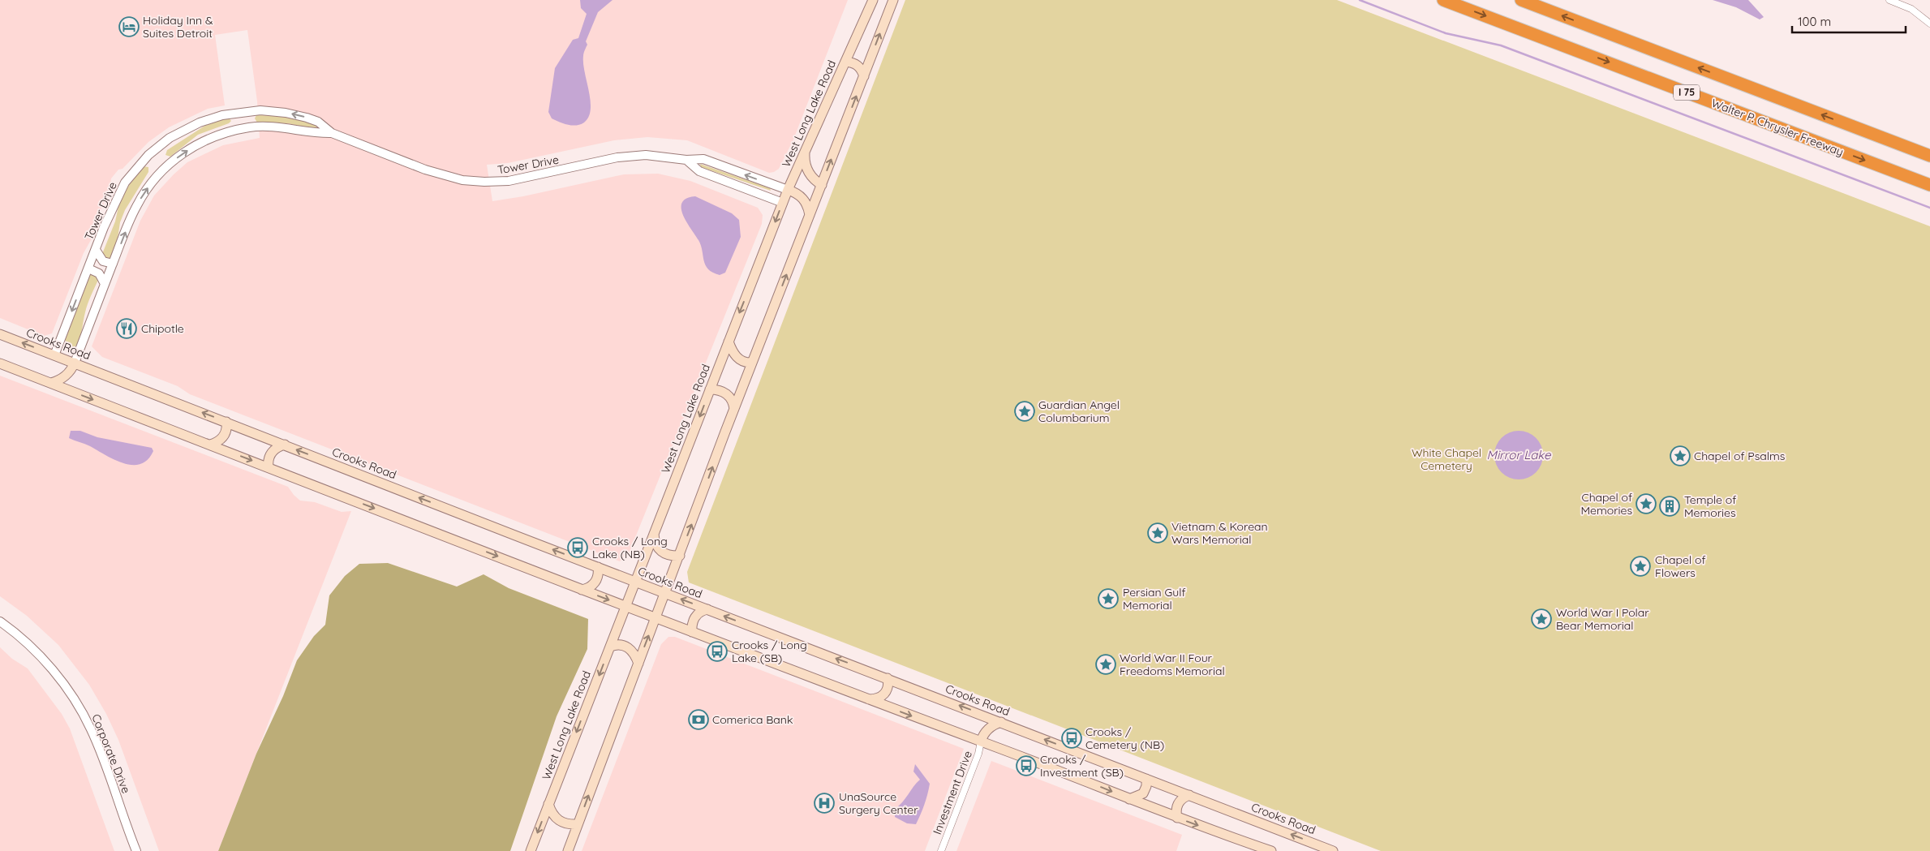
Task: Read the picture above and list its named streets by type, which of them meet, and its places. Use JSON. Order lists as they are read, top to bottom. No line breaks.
{"streets":{"highway":["I 75","Walter P. Chrysler Freeway"],"main road":["West Long Lake Road","Crooks Road"],"street":["Tower Drive","Corporate Drive","Investment Drive"]},"crossings":[["West Long Lake Road","Tower Drive"],["West Long Lake Road","Crooks Road"],["Tower Drive","Crooks Road"]],"water":["Mirror Lake"],"parks":["White Chapel Cemetery"],"places":{"hotel":["Holiday Inn & Suites Detroit"],"restaurant":["Chipotle"],"place":["Guardian Angel Columbarium","Chapel of Psalms","Chapel of Memories","Vietnam & Korean Wars Memorial","Chapel of Flowers","Persian Gulf Memorial","World War I Polar Bear Memorial","World War II Four Freedoms Memorial"],"building":["Temple of Memories"],"bus stop":["Crooks / Long Lake (NB)","Crooks / Long Lake (SB)","Crooks / Cemetery (NB)","Crooks / Investment (SB)"],"bank":["Comerica Bank"],"hospital":["UnaSource Surgery Center"]},"scale_bar":"100 m"}
